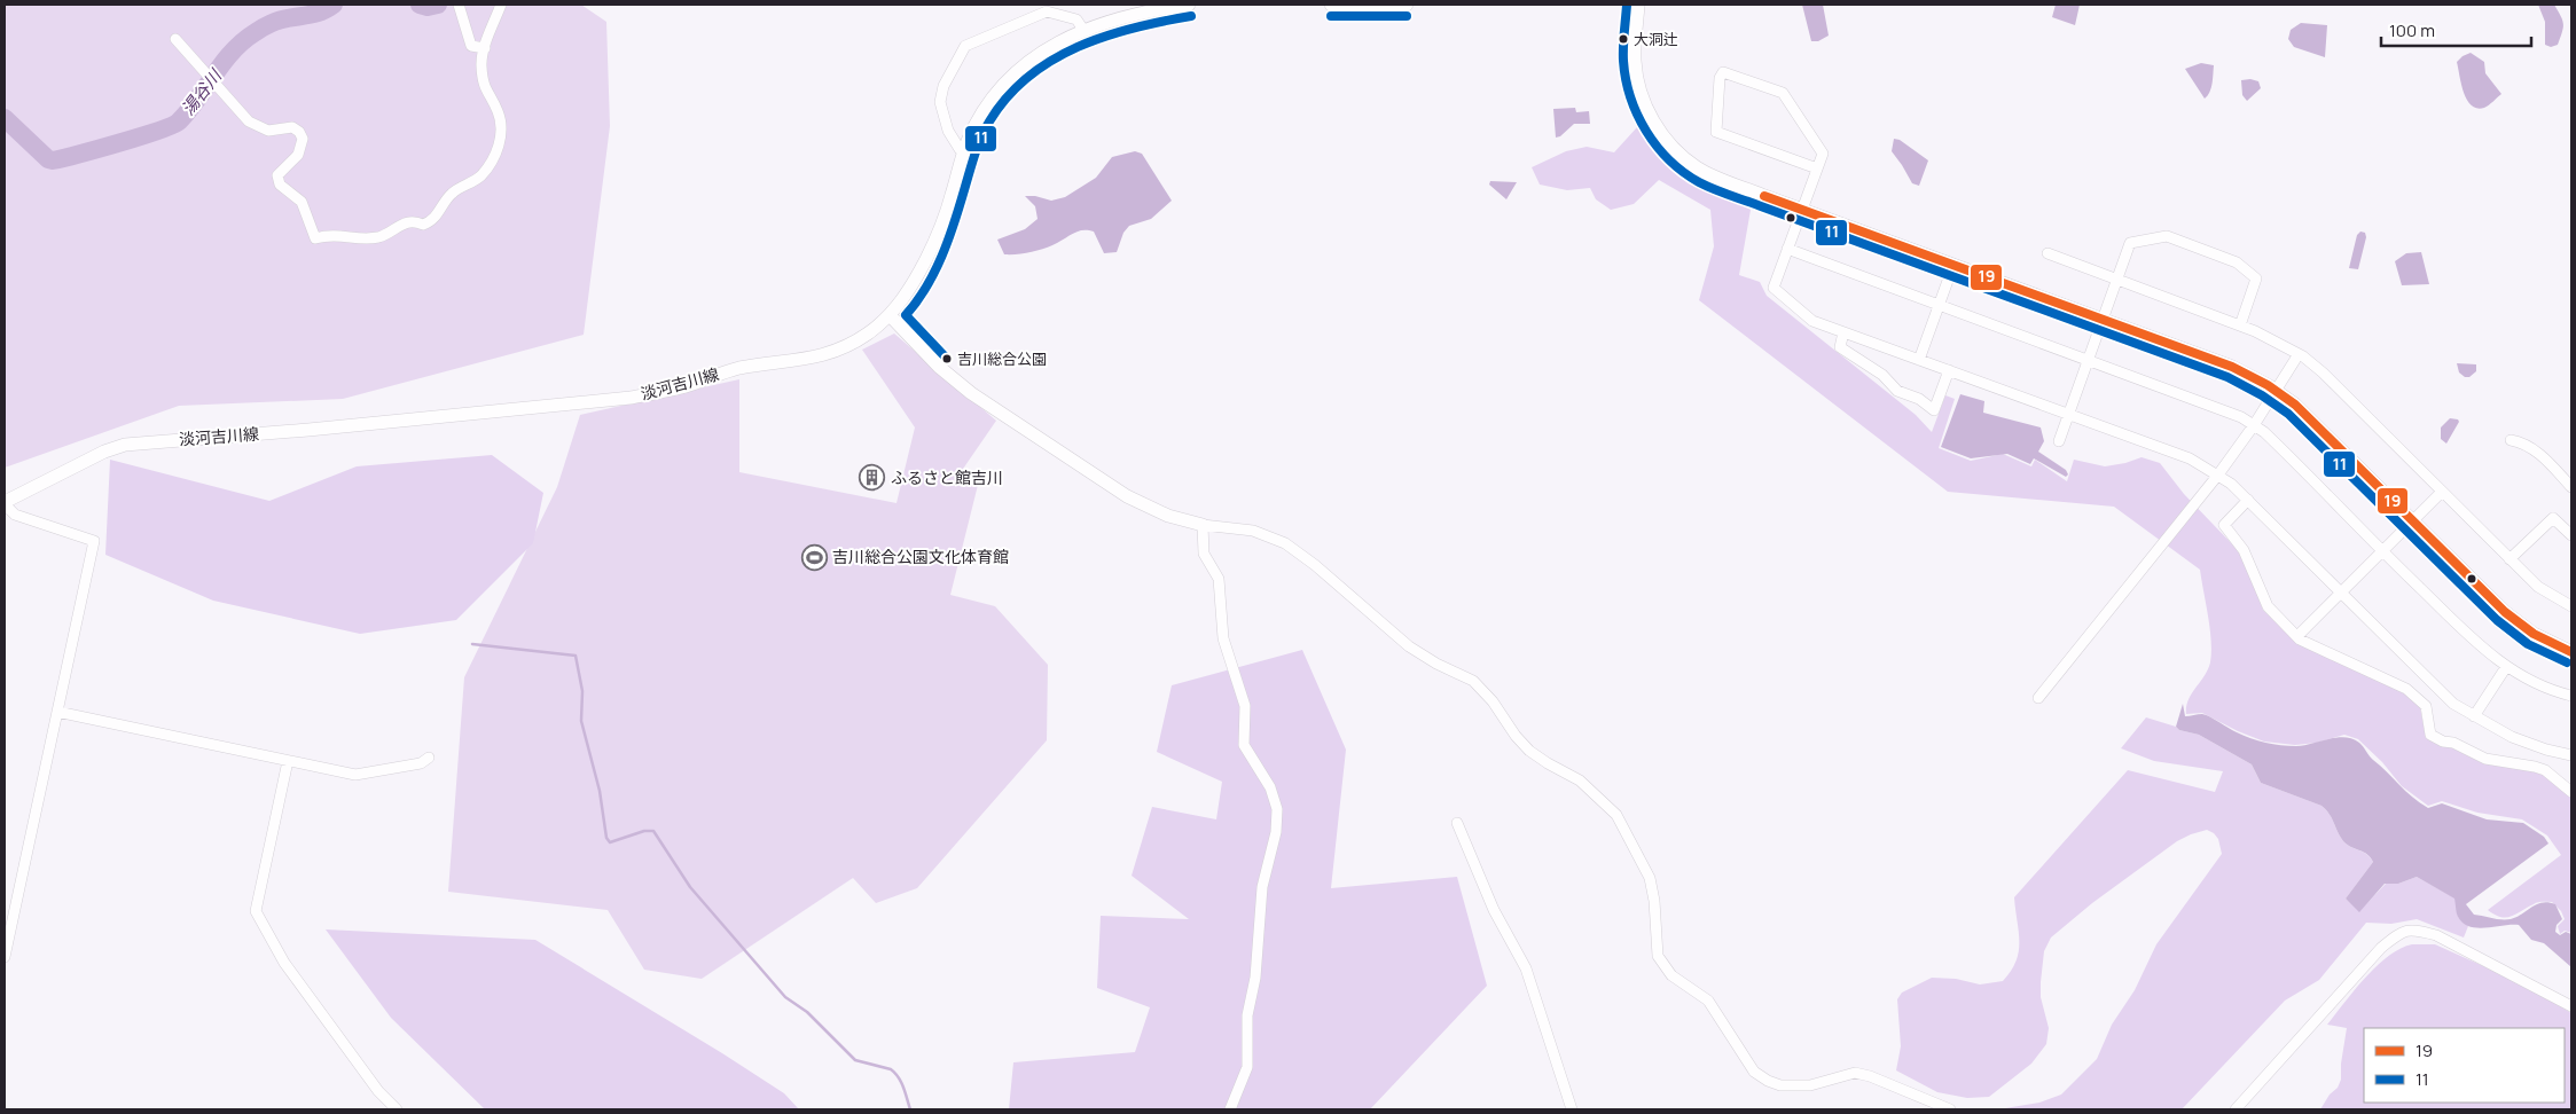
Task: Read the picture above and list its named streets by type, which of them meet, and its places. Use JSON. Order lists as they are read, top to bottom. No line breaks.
{"streets":{"street":["淡河吉川線"]},"water":["湯谷川"],"places":{"other":["大洞辻","吉川総合公園"],"building":["ふるさと館吉川"],"sports":["吉川総合公園文化体育館"]},"lines":["transit line 11","transit line 19"],"legend":["19","11"],"scale_bar":"100 m"}
